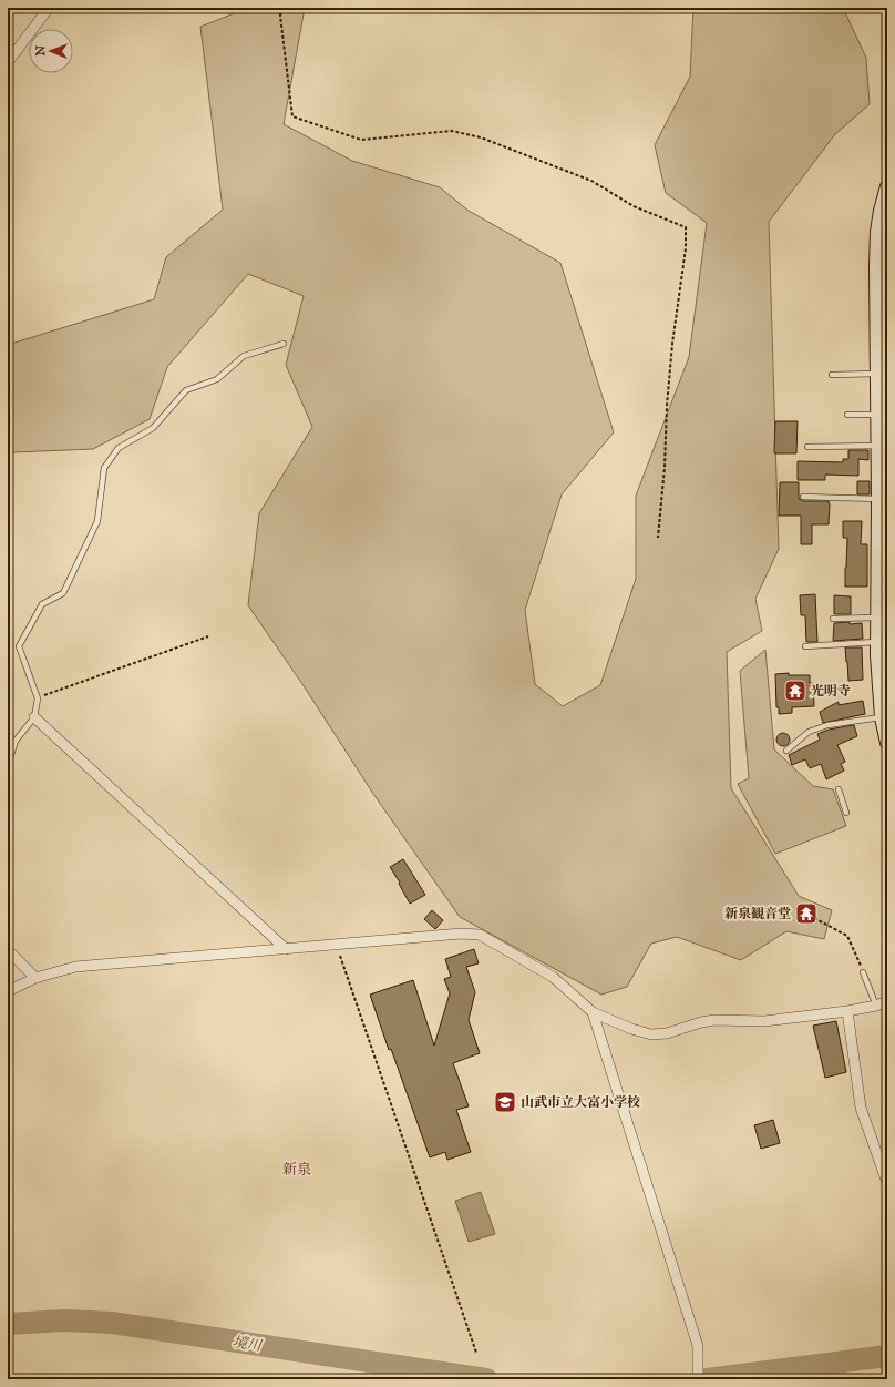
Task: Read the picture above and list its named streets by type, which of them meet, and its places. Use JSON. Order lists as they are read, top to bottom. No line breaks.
{"districts":["新泉"],"water":["境川"],"places":{"temple":["光明寺","新泉観音堂"],"school or university":["山武市立大富小学校"]},"north":"left"}
